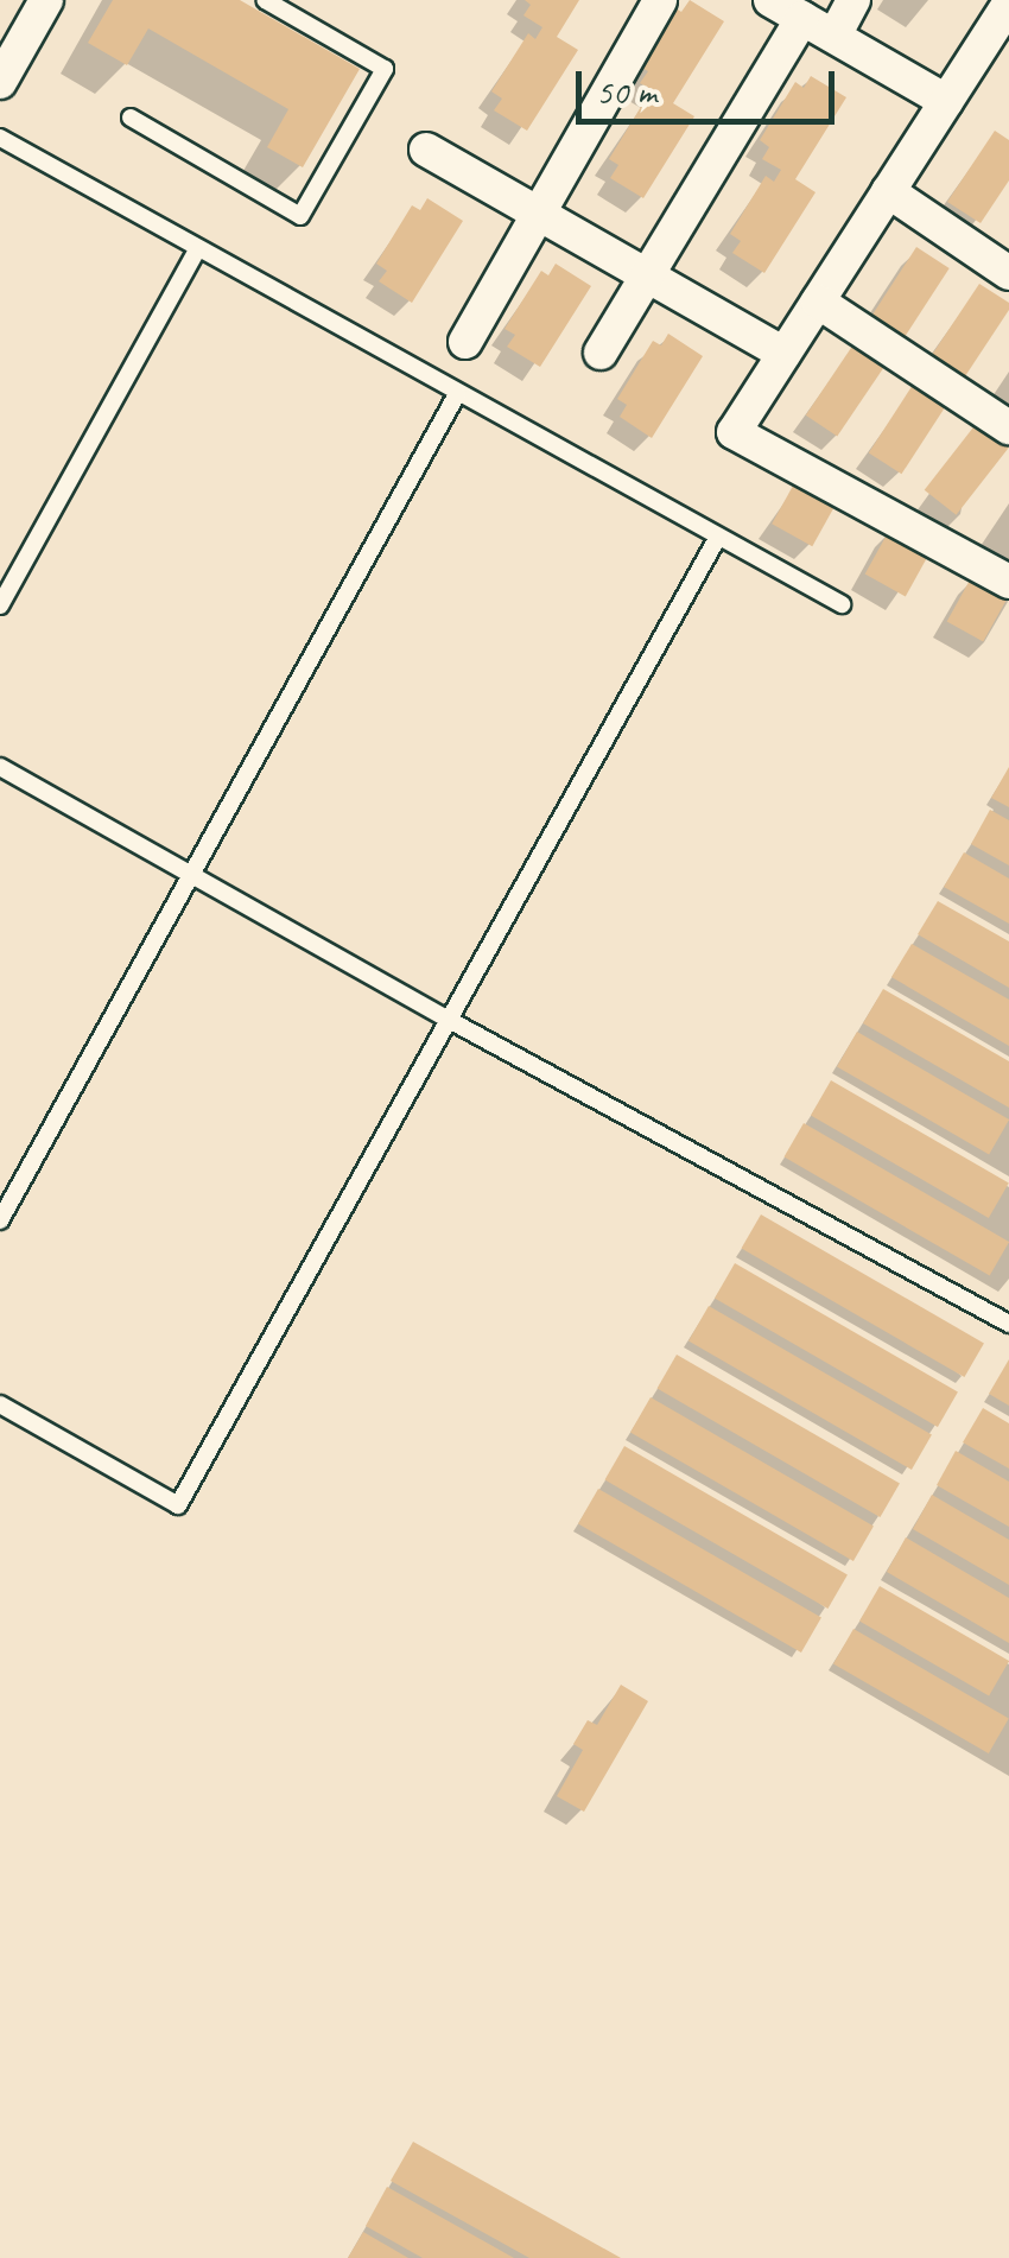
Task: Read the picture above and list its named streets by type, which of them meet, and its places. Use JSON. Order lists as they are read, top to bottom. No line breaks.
{"scale_bar":"50 m"}
